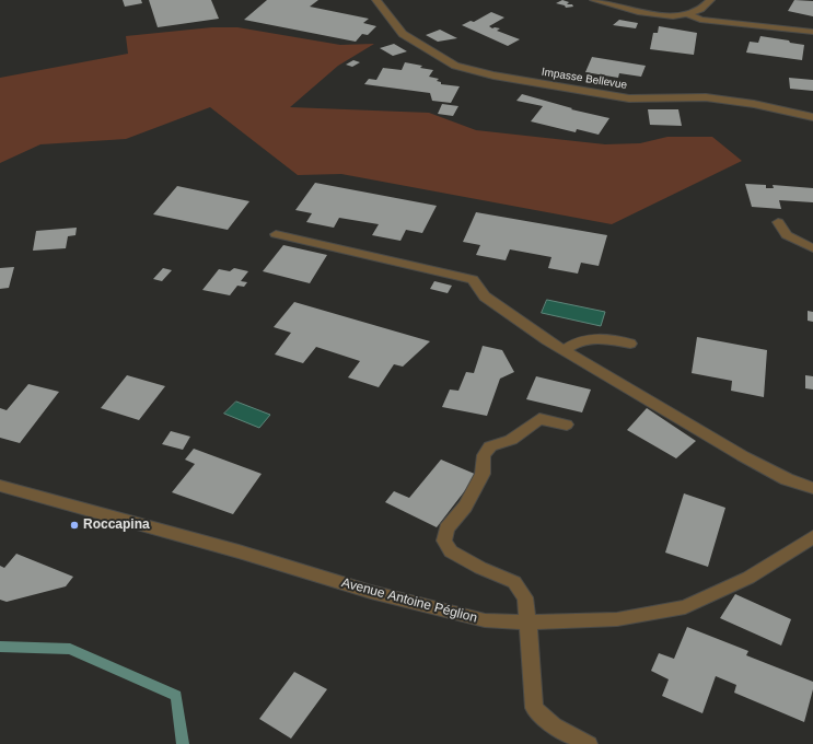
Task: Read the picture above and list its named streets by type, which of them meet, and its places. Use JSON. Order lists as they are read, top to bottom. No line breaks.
{"streets":{"street":["Impasse Bellevue","Avenue Antoine Péglion"]},"places":["Roccapina"]}
